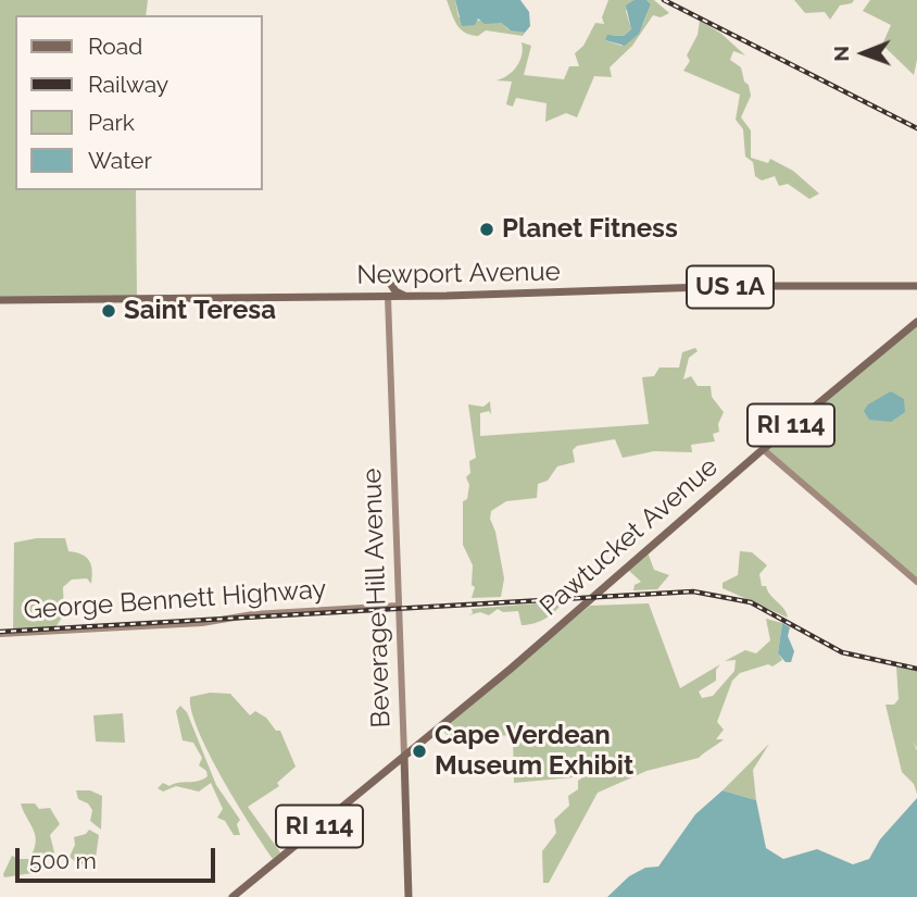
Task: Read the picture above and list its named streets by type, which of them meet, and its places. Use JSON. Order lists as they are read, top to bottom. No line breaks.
{"streets":{"main road":["Newport Avenue","US 1A","RI 114","Pawtucket Avenue","Beverage Hill Avenue","George Bennett Highway"]},"crossings":[["Newport Avenue","Beverage Hill Avenue"],["RI 114","Pawtucket Avenue"],["RI 114","Beverage Hill Avenue"],["Beverage Hill Avenue","George Bennett Highway"]],"places":["Planet Fitness","Saint Teresa","Cape Verdean Museum Exhibit"],"legend":["Road","Railway","Park","Water"],"scale_bar":"500 m","north":"left"}
